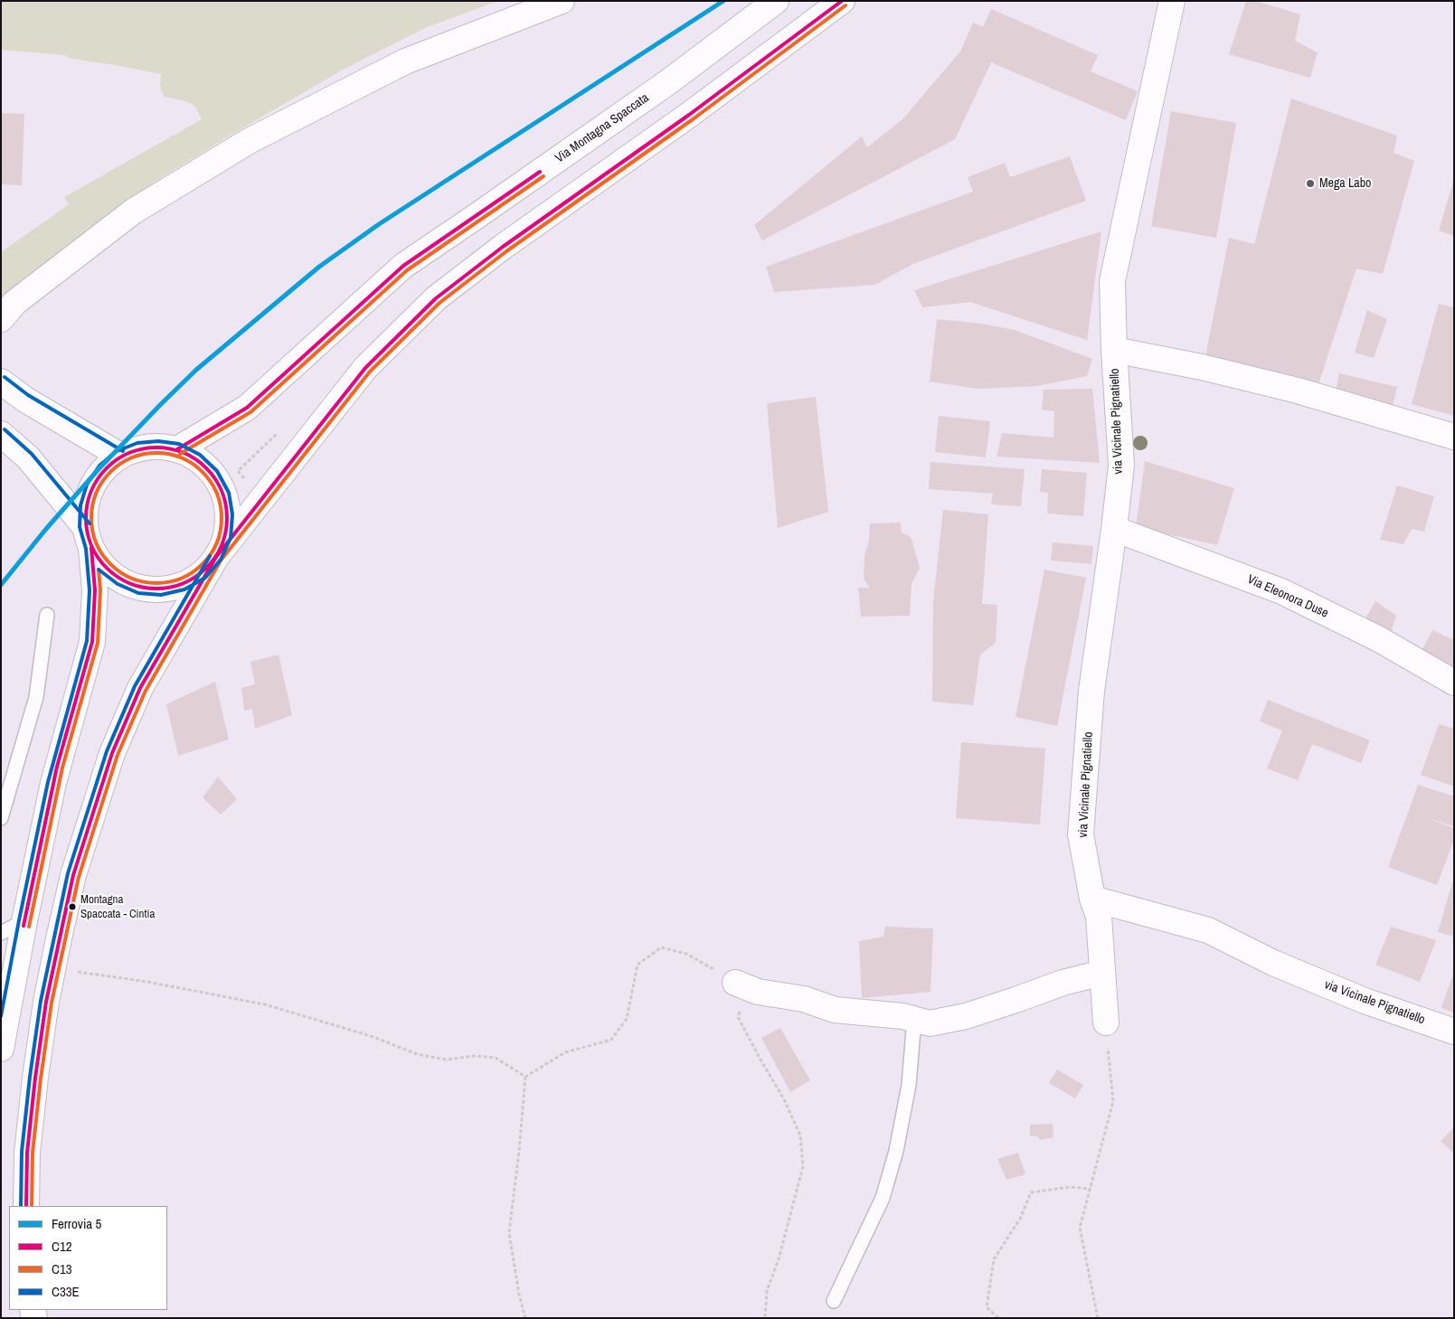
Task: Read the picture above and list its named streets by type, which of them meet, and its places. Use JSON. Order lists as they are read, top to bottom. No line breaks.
{"streets":{"main road":["Via Montagna Spaccata","via Vicinale Pignatiello","Via Eleonora Duse"]},"crossings":[["via Vicinale Pignatiello","Via Eleonora Duse"]],"places":["Mega Labo","Montagna Spaccata - Cintia"],"lines":["rail line 5","transit line C12","transit line C13","transit line C33E"],"legend":["Ferrovia 5","C12","C13","C33E"]}
